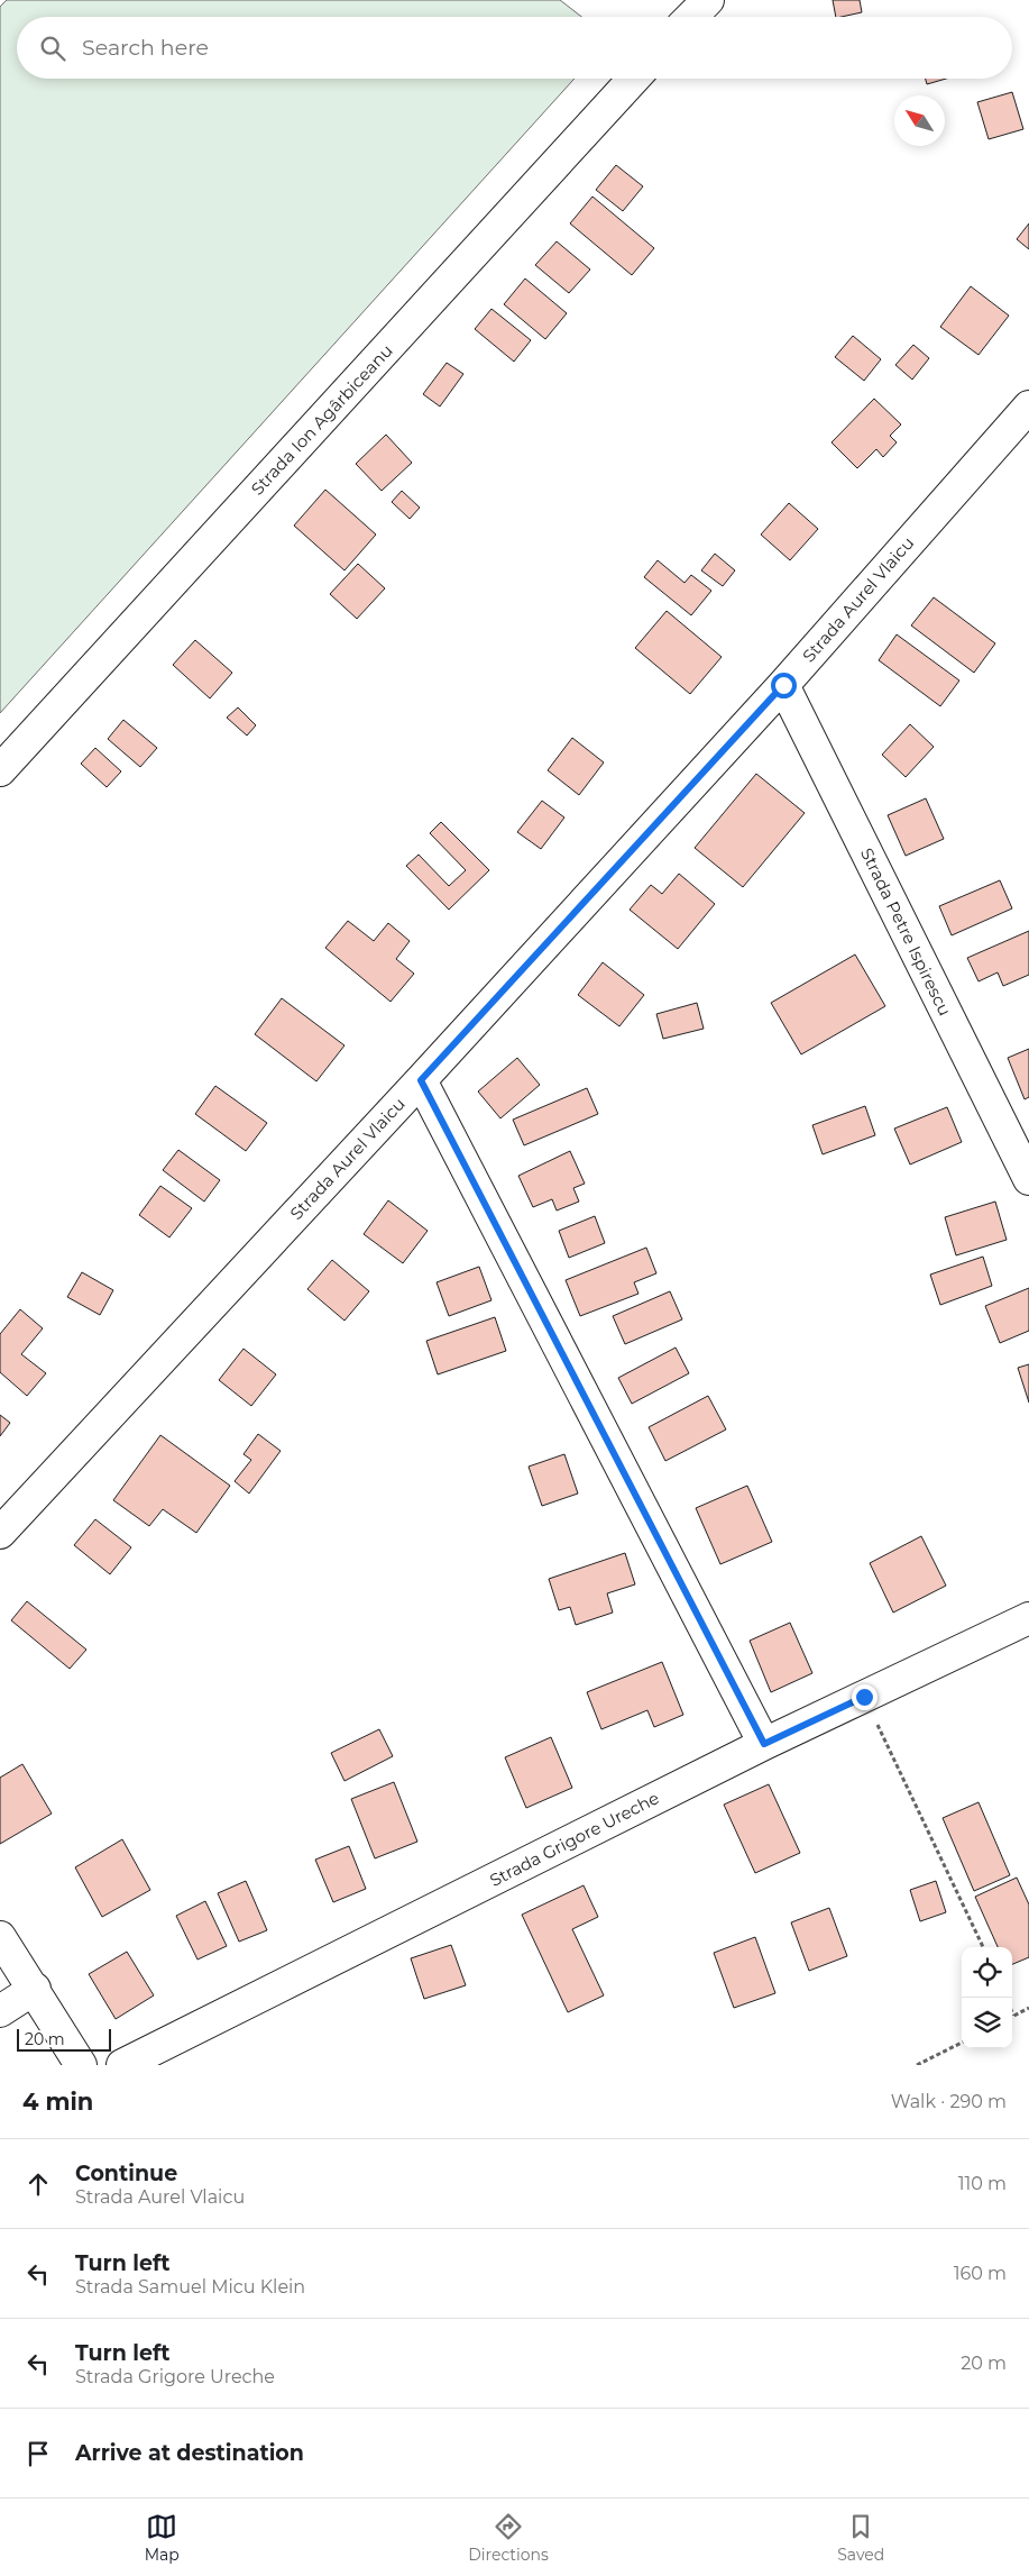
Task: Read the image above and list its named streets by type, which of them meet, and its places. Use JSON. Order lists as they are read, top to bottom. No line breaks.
{"streets":{"street":["Strada Ion Agârbiceanu","Strada Aurel Vlaicu","Strada Petre Ispirescu","Strada Grigore Ureche"]},"crossings":[["Strada Aurel Vlaicu","Strada Petre Ispirescu"]],"scale_bar":"20 m","north":"top left","page":{"search":"Search here","scale":"20 m","heading":["4 min","Walk · 290 m"],"list":[["Continue","Strada Aurel Vlaicu","110 m"],["Turn left","Strada Samuel Micu Klein","160 m"],["Turn left","Strada Grigore Ureche","20 m"],"Arrive at destination"],"nav":["Map","Directions","Saved"]}}
